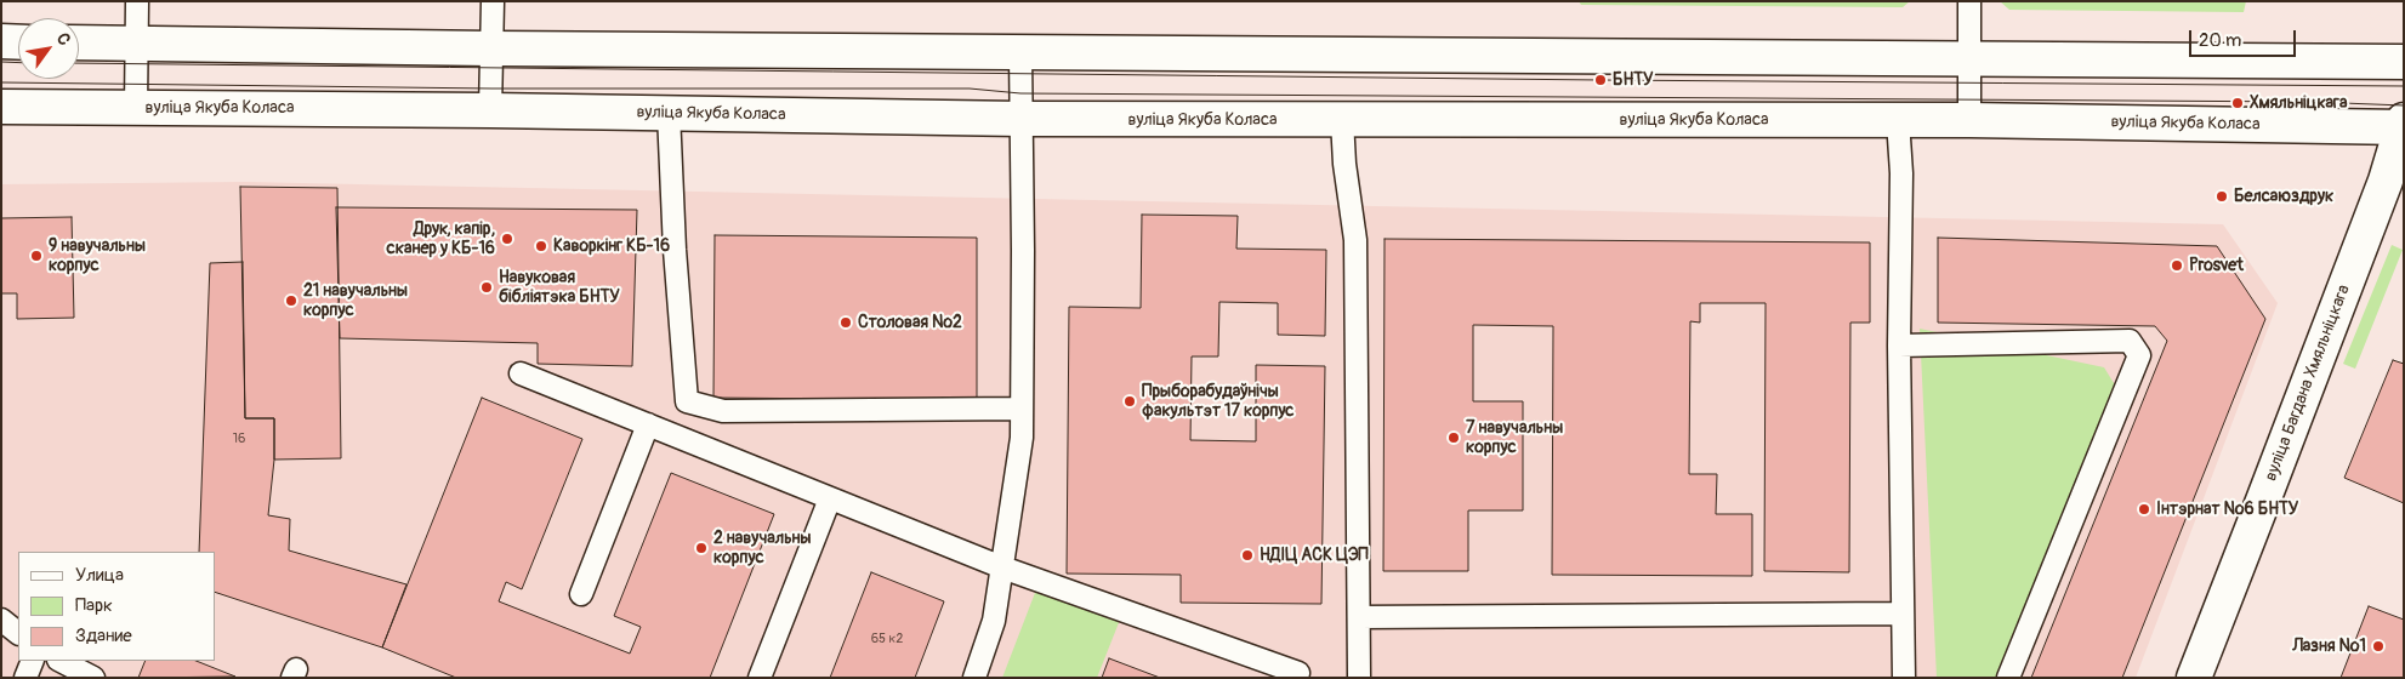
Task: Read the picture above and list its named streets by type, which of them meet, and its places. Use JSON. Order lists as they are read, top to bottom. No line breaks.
{"streets":{"main road":["вуліца Якуба Коласа","вуліца Багдана Хмяльніцкага"]},"crossings":[["вуліца Якуба Коласа","вуліца Багдана Хмяльніцкага"]],"places":["БНТУ","Хмяльніцкага","Белсаюздрук","Друк, капір, сканер у КБ-16","Каворкінг КБ-16","9 навучальны корпус","Prosvet","Навуковая бібліятэка БНТУ","21 навучальны корпус","Столовая №2","Прыборабудаўнічы факультэт 17 корпус","7 навучальны корпус","Інтэрнат №6 БНТУ","2 навучальны корпус","НДІЦ АСК ЦЭП","Лазня №1"],"house_numbers":["16","65 к2"],"legend":["Улица","Парк","Здание"],"scale_bar":"20 m","north":"top right"}
